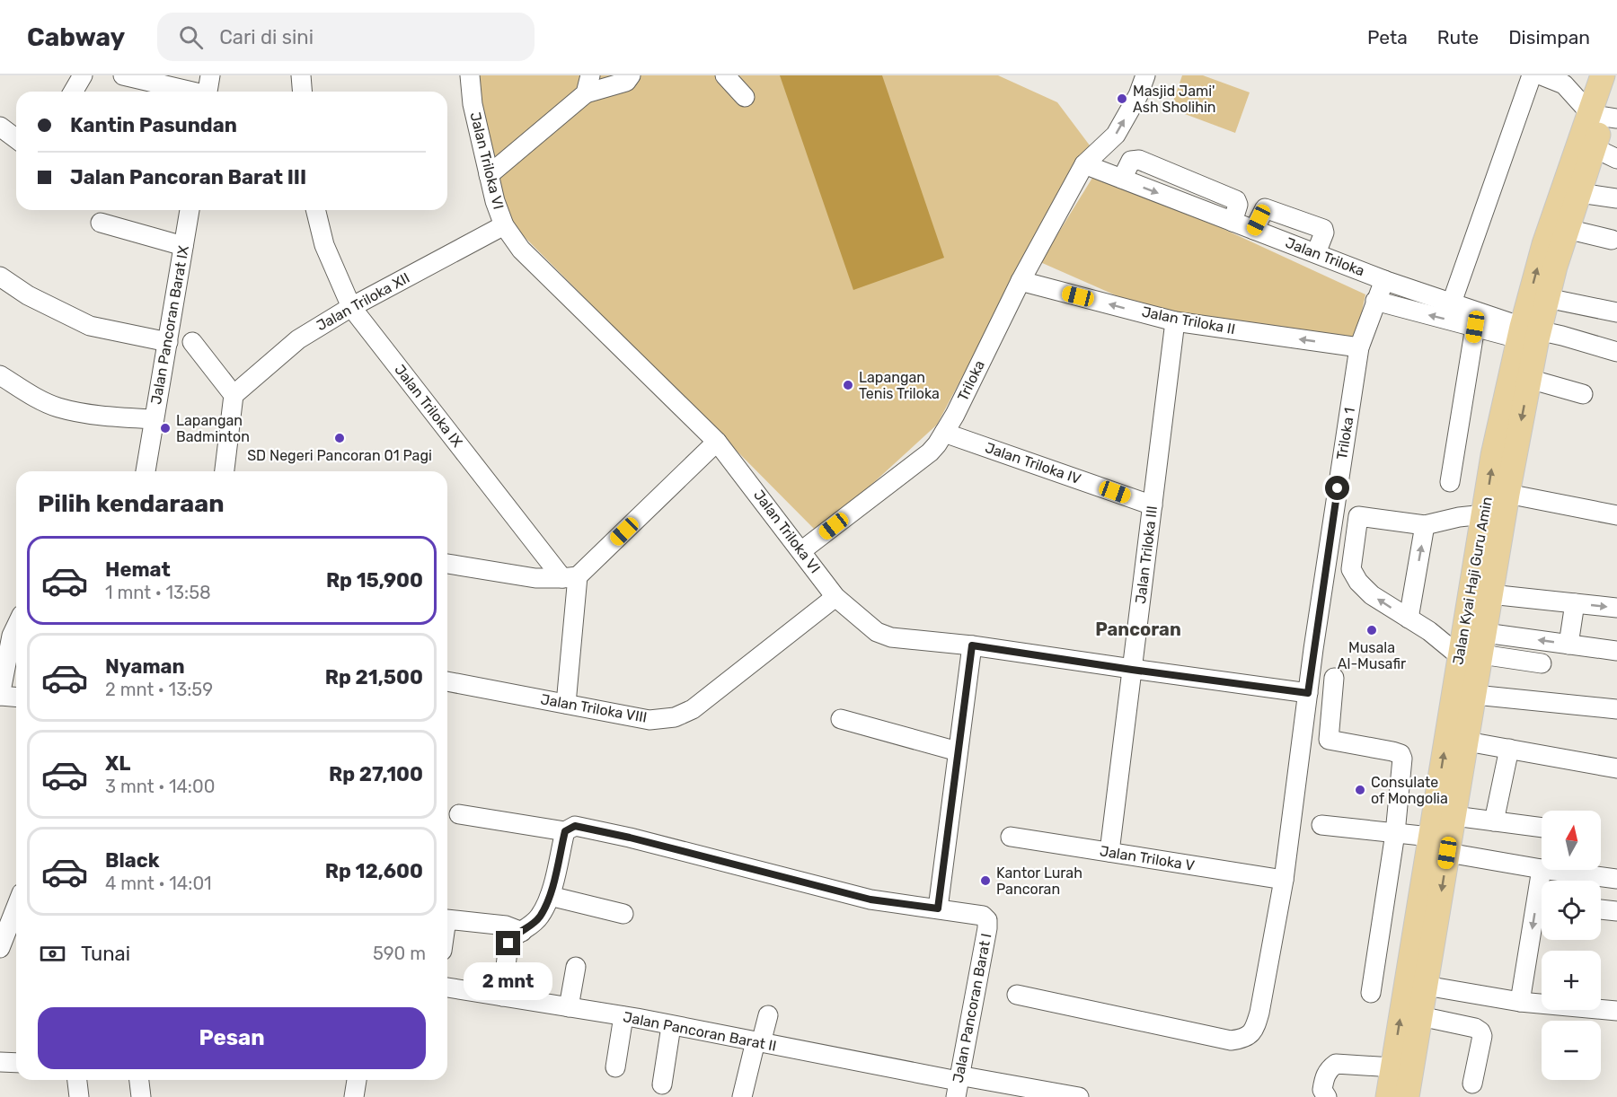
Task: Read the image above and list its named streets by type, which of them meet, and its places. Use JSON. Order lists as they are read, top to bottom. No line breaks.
{"streets":{"main road":["Jalan Kyai Haji Guru Amin"],"street":["Jalan Triloka VI","Jalan Triloka","Jalan Triloka XII","Jalan Triloka II","Jalan Pancoran Barat IX","Triloka","Jalan Triloka IX","Triloka 1","Jalan Triloka IV","Jalan Triloka III","Jalan Triloka VIII","Jalan Triloka V","Jalan Pancoran Barat I","Jalan Pancoran Barat II"]},"crossings":[["Jalan Triloka VI","Jalan Triloka XII"],["Jalan Triloka VI","Triloka"],["Jalan Triloka VI","Triloka 1"],["Jalan Triloka VI","Jalan Triloka III"],["Jalan Triloka VI","Jalan Triloka VIII"],["Jalan Triloka","Triloka"],["Jalan Triloka","Triloka 1"],["Jalan Triloka","Jalan Kyai Haji Guru Amin"],["Jalan Triloka XII","Jalan Triloka IX"],["Jalan Triloka II","Triloka"],["Jalan Triloka II","Triloka 1"],["Jalan Triloka II","Jalan Triloka III"],["Triloka","Jalan Triloka IV"],["Triloka 1","Jalan Triloka V"],["Jalan Triloka IV","Jalan Triloka III"],["Jalan Triloka III","Jalan Triloka V"],["Jalan Pancoran Barat I","Jalan Pancoran Barat II"]],"one_way":["Jalan Triloka II"],"districts":["Pancoran"],"places":["Masjid Jami' Ash Sholihin","Lapangan Tenis Triloka","Lapangan Badminton","SD Negeri Pancoran 01 Pagi","Musala Al-Musafir","Consulate of Mongolia","Kantor Lurah Pancoran"],"north":"top","page":{"header":"Cabway","search":"Cari di sini","nav":["Peta","Rute","Disimpan"],"banner":["Kantin Pasundan","Jalan Pancoran Barat III"],"heading":"Pilih kendaraan","list":[{"name":"Hemat","note":"1 mnt · 13:58","value":"Rp 15,900"},{"name":"Nyaman","note":"2 mnt · 13:59","value":"Rp 21,500"},{"name":"XL","note":"3 mnt · 14:00","value":"Rp 27,100"},{"name":"Black","note":"4 mnt · 14:01","value":"Rp 12,600"}],"map_buttons":["+","−"],"pay":["Tunai","590 m"],"bubble":"2 mnt","buttons":"Pesan"}}
